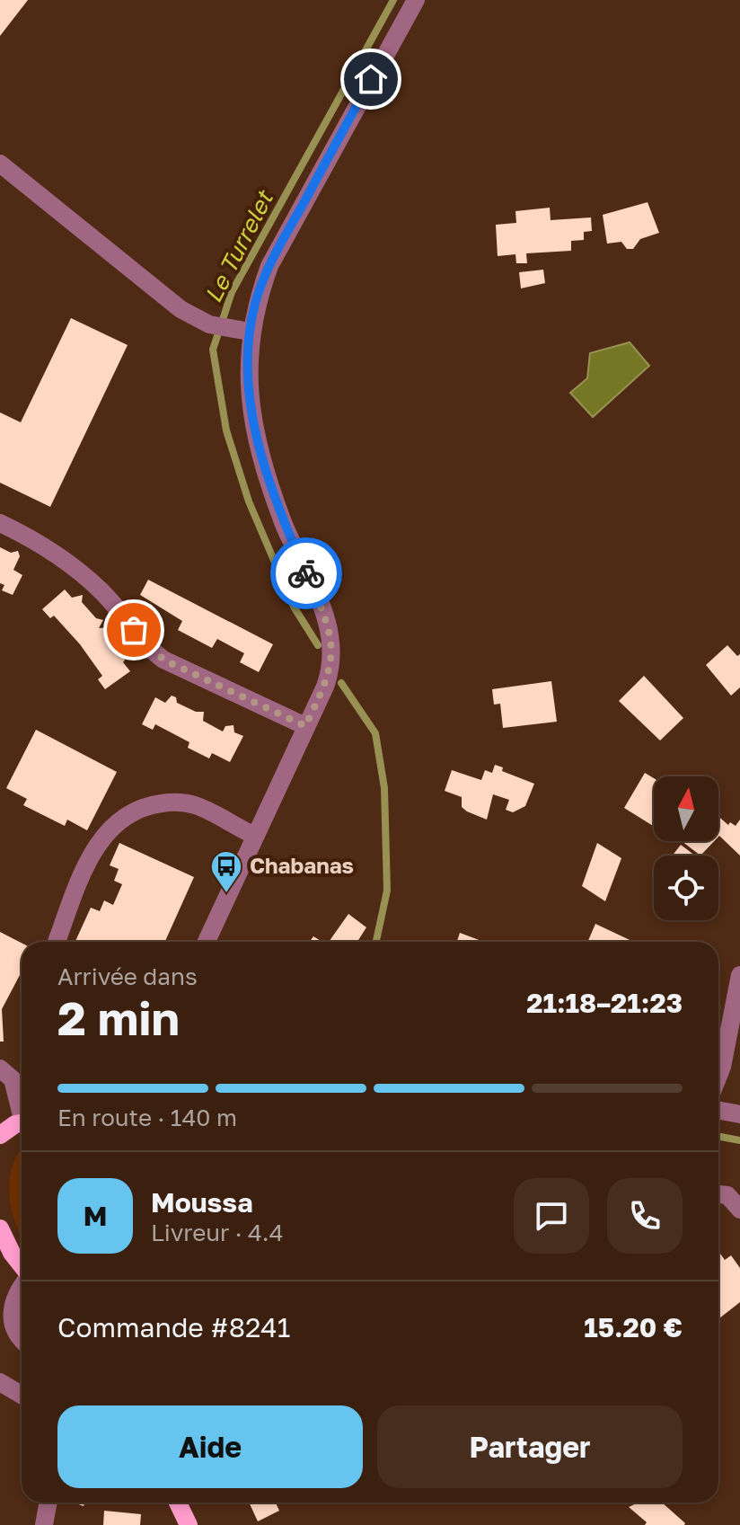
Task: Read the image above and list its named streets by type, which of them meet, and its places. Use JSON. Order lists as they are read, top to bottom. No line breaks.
{"water":["Le Turrelet"],"places":{"bus stop":["Chabanas"]},"north":"top","page":{"heading":["2 min","Arrivée dans","21:18–21:23"],"panel":["Moussa","Livreur · 4.4","Commande #8241","15.20 €"],"bar":"En route · 140 m","round":"M","buttons":["Aide","Partager"]}}
